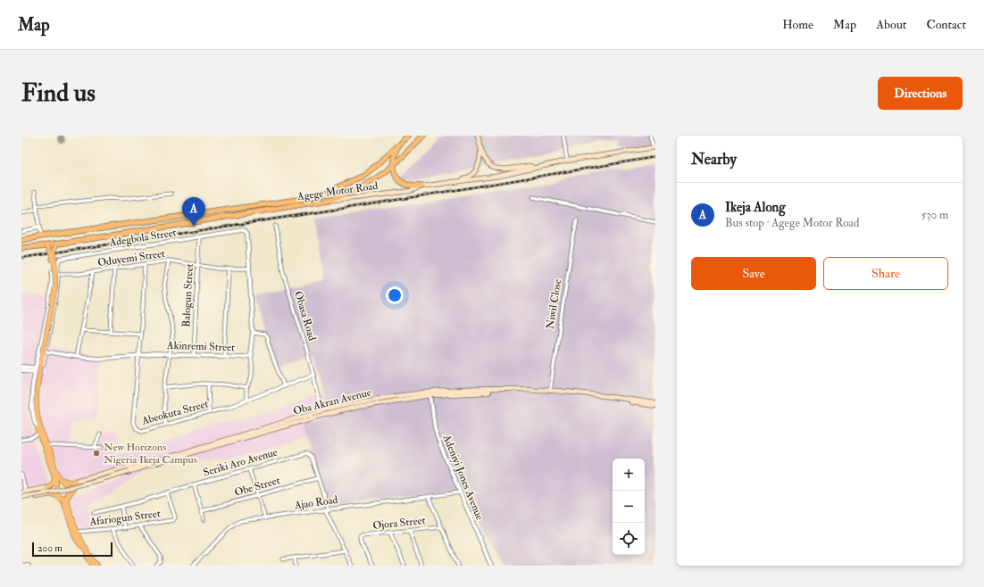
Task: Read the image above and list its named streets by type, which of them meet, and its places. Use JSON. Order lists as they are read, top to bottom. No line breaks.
{"streets":{"highway":["Agege Motor Road"],"main road":["Oba Akran Avenue"],"street":["Adegbola Street","Oduyemi Street","Balogun Street","Niwil Close","Obasa Road","Akinremi Street","Abeokuta Street","Seriki Aro Avenue","Adeniyi Jones Avenue","Obe Street","Ajao Road","Afariogun Street","Ojora Street"]},"crossings":[["Adegbola Street","Oduyemi Street"],["Adegbola Street","Balogun Street"],["Adegbola Street","Akinremi Street"],["Oduyemi Street","Balogun Street"],["Oduyemi Street","Akinremi Street"],["Oduyemi Street","Abeokuta Street"],["Balogun Street","Akinremi Street"],["Niwil Close","Oba Akran Avenue"],["Obasa Road","Oba Akran Avenue"],["Obasa Road","Abeokuta Street"],["Akinremi Street","Abeokuta Street"],["Oba Akran Avenue","Adeniyi Jones Avenue"],["Seriki Aro Avenue","Obe Street"],["Seriki Aro Avenue","Ajao Road"],["Seriki Aro Avenue","Afariogun Street"],["Adeniyi Jones Avenue","Ajao Road"]],"places":["New Horizons Nigeria Ikeja Campus"],"scale_bar":"200 m","page":{"header":"Map","nav":["Home","Map","About","Contact"],"buttons":["Directions",["Save","Share"]],"title":"Find us","heading":"Nearby","list":[{"mark":"A","name":"Ikeja Along","note":"Bus stop · Agege Motor Road","value":"530 m"}],"pins":"A","map_buttons":["+","−"],"scale":"200 m"}}
